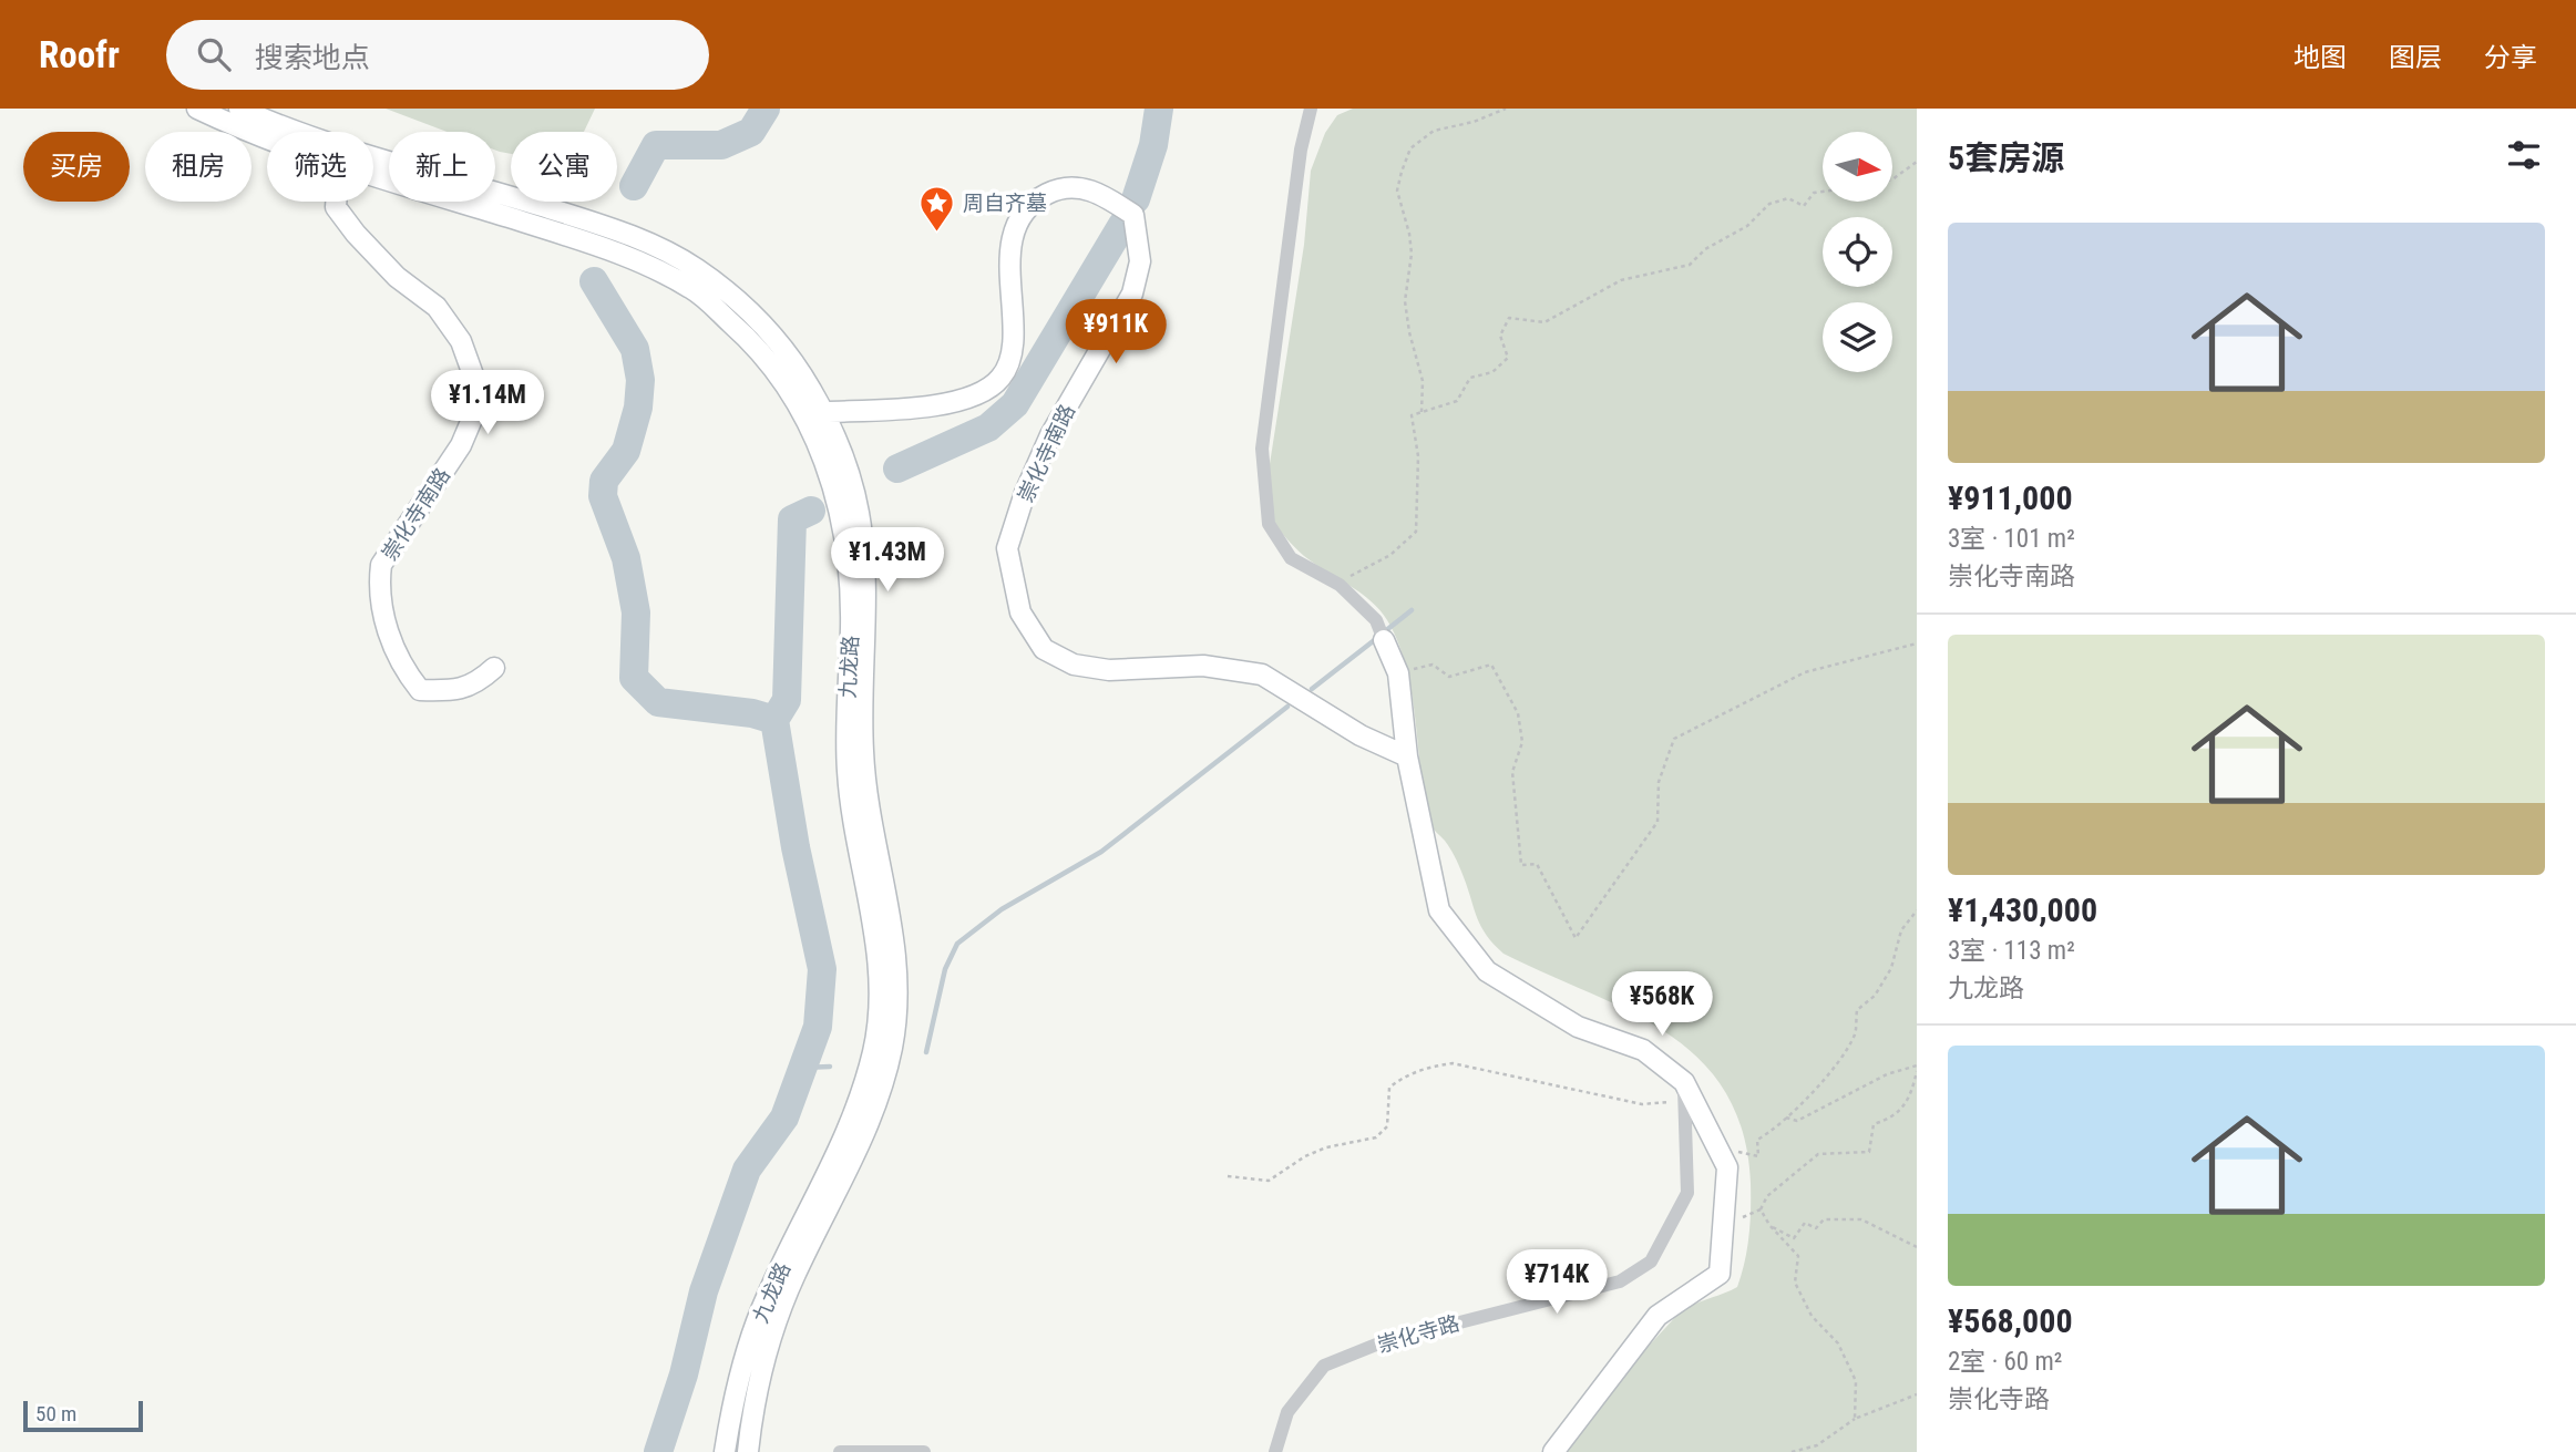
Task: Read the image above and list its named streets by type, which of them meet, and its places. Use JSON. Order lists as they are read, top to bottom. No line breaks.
{"streets":{"main road":["崇化寺南路","九龙路"],"street":["崇化寺路"]},"crossings":[["崇化寺南路","九龙路"]],"places":{"place":["周自齐墓"]},"scale_bar":"50 m","north":"right","page":{"header":"Roofr","search":"搜索地点","nav":["地图","图层","分享"],"heading":"5套房源","chip":["买房","租房","筛选","新上","公寓"],"list":[{"name":"¥911,000","note":"3室 · 101 m² · 崇化寺南路"},{"name":"¥1,430,000","note":"3室 · 113 m² · 九龙路"},{"name":"¥568,000","note":"2室 · 60 m² · 崇化寺路"}],"price":["¥911K","¥1.14M","¥1.43M","¥568K","¥714K"],"scale":"50 m"}}
